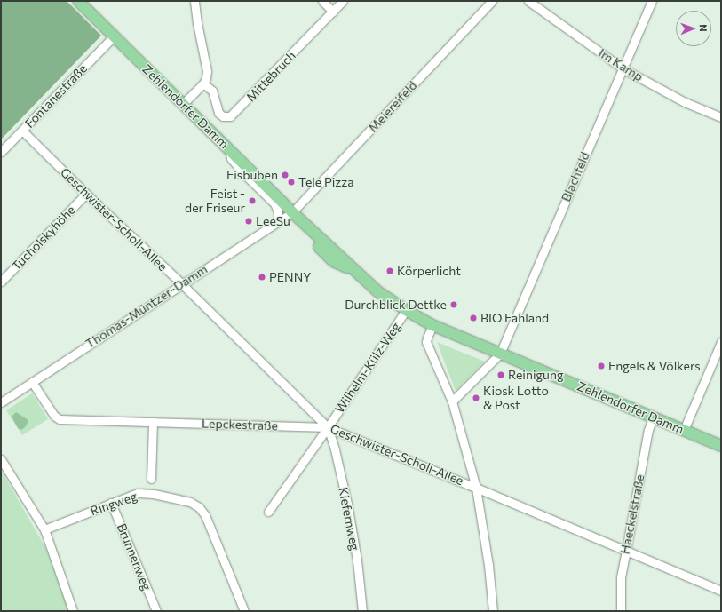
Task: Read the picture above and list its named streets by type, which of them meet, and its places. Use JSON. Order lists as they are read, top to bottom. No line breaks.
{"streets":{"main road":["Zehlendorfer Damm"],"street":["Im Kamp","Mittebruch","Fontanestraße","Meiereifeld","Blachfeld","Geschwister-Scholl-Allee","Tucholskyhöhe","Thomas-Müntzer-Damm","Wilhelm-Külz-Weg","Lepckestraße","Ringweg","Haeckelstraße","Kiefernweg","Brunnenweg"]},"crossings":[["Im Kamp","Blachfeld"],["Fontanestraße","Zehlendorfer Damm"],["Fontanestraße","Geschwister-Scholl-Allee"],["Zehlendorfer Damm","Meiereifeld"],["Zehlendorfer Damm","Blachfeld"],["Zehlendorfer Damm","Thomas-Müntzer-Damm"],["Zehlendorfer Damm","Wilhelm-Külz-Weg"],["Zehlendorfer Damm","Haeckelstraße"],["Meiereifeld","Thomas-Müntzer-Damm"],["Geschwister-Scholl-Allee","Tucholskyhöhe"],["Geschwister-Scholl-Allee","Thomas-Müntzer-Damm"],["Geschwister-Scholl-Allee","Wilhelm-Külz-Weg"],["Geschwister-Scholl-Allee","Lepckestraße"],["Geschwister-Scholl-Allee","Haeckelstraße"],["Geschwister-Scholl-Allee","Kiefernweg"],["Thomas-Müntzer-Damm","Lepckestraße"],["Wilhelm-Külz-Weg","Lepckestraße"],["Wilhelm-Külz-Weg","Kiefernweg"],["Lepckestraße","Kiefernweg"],["Ringweg","Brunnenweg"]],"places":["Eisbuben","Tele Pizza","Feist - der Friseur","LeeSu","Körperlicht","PENNY","Durchblick Dettke","BIO Fahland","Engels & Völkers","Reinigung","Kiosk Lotto & Post"],"north":"right"}
